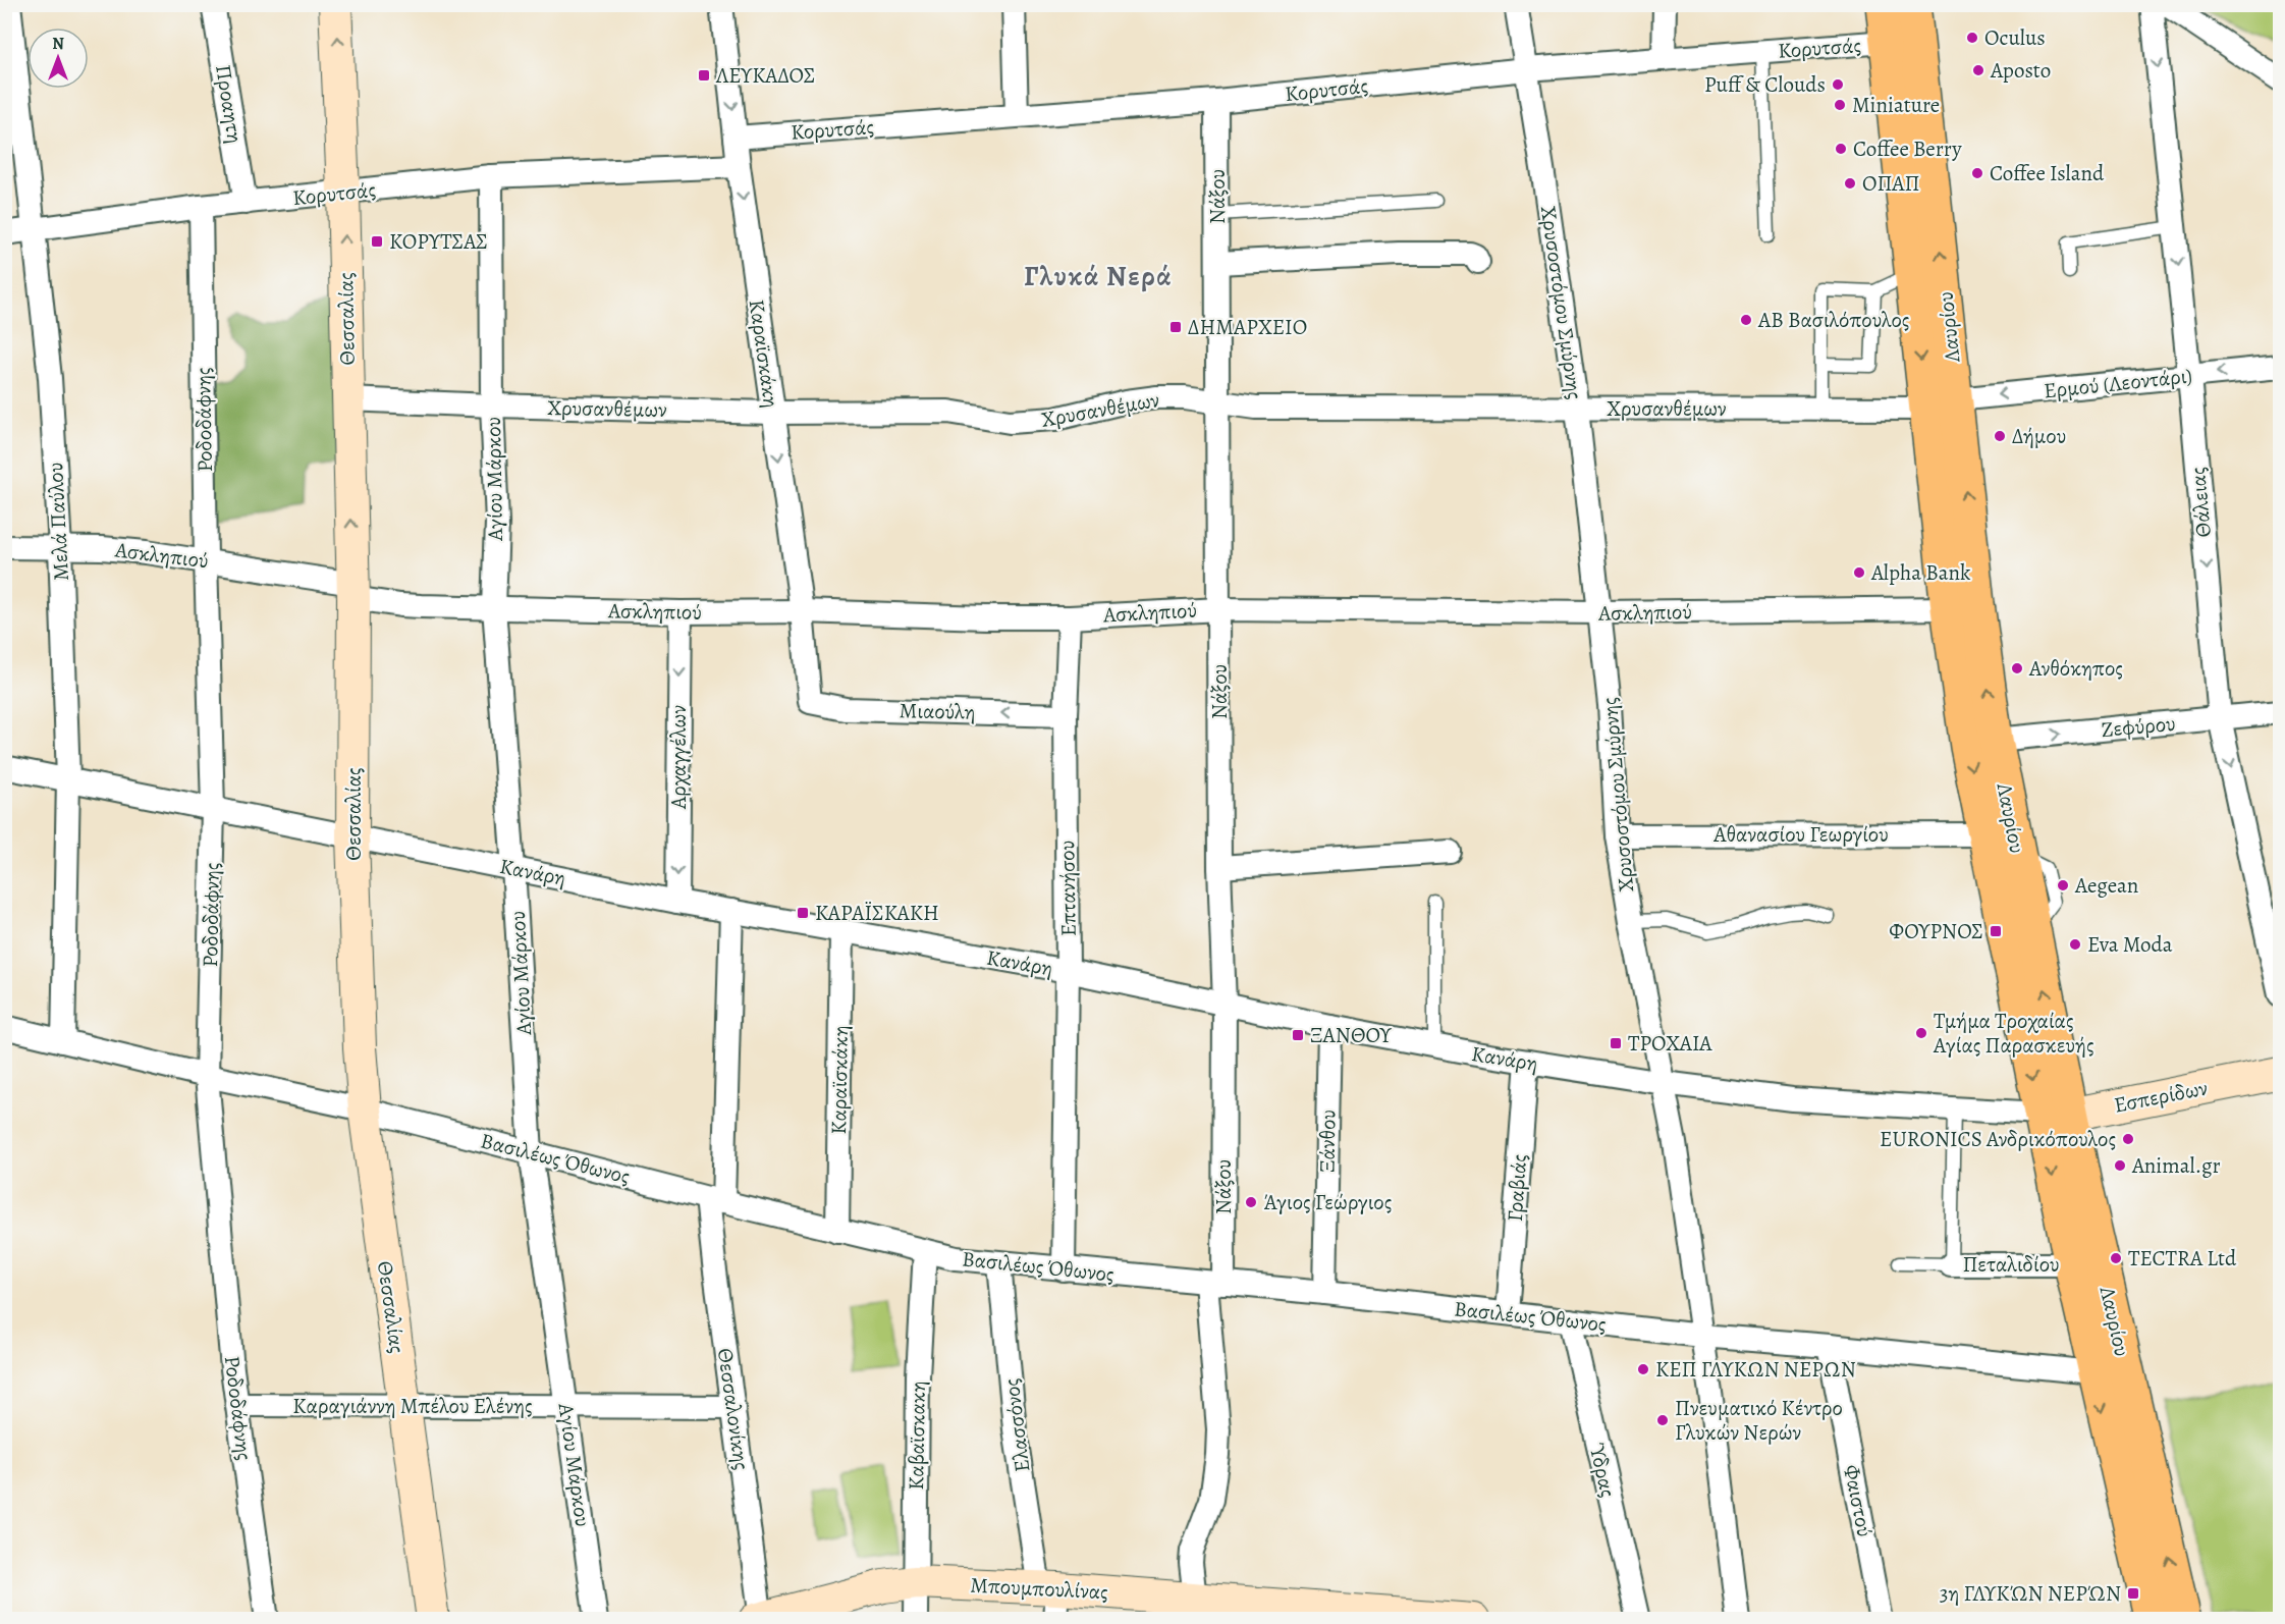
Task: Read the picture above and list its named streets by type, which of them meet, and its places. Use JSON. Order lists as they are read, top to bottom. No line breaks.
{"streets":{"main road":["Λαυρίου"],"street":["Κορυτσάς","Προαητη","Νάξου","Χρυσοστόμου Σμύρνης","Θεσσαλίας","Καραϊσκάκη","Ερμού (Λεοντάρι)","Χρυσανθέμων","Ροδοδάφνης","Αγίου Μάρκου","Θάλειας","Μελά Παύλου","Ασκληπιού","Μιαούλη","Ζεφύρου","Αρχαγγέλων","Αθανασίου Γεωργίου","Κανάρη","Επτανήσου","Εσπερίδων","Ξάνθου","Βασιλέως Όθωνος","Γραβιάς","Πεταλιδίου","Καραγιάννη Μπέλου Ελένης","Θεσσαλονίκης","Ελασσόνος","Καβαϊσκακη","Ύδρας","Φαιστού","Μπουμπουλίνας"]},"crossings":[["Κορυτσάς","Προαητη"],["Κορυτσάς","Νάξου"],["Κορυτσάς","Χρυσοστόμου Σμύρνης"],["Κορυτσάς","Θεσσαλίας"],["Κορυτσάς","Λαυρίου"],["Κορυτσάς","Καραϊσκάκη"],["Κορυτσάς","Ροδοδάφνης"],["Κορυτσάς","Αγίου Μάρκου"],["Κορυτσάς","Μελά Παύλου"],["Νάξου","Χρυσανθέμων"],["Νάξου","Ασκληπιού"],["Νάξου","Κανάρη"],["Νάξου","Βασιλέως Όθωνος"],["Νάξου","Μπουμπουλίνας"],["Χρυσοστόμου Σμύρνης","Χρυσανθέμων"],["Χρυσοστόμου Σμύρνης","Ασκληπιού"],["Χρυσοστόμου Σμύρνης","Αθανασίου Γεωργίου"],["Χρυσοστόμου Σμύρνης","Κανάρη"],["Χρυσοστόμου Σμύρνης","Βασιλέως Όθωνος"],["Θεσσαλίας","Χρυσανθέμων"],["Θεσσαλίας","Ασκληπιού"],["Θεσσαλίας","Κανάρη"],["Θεσσαλίας","Βασιλέως Όθωνος"],["Θεσσαλίας","Καραγιάννη Μπέλου Ελένης"],["Λαυρίου","Ερμού (Λεοντάρι)"],["Λαυρίου","Χρυσανθέμων"],["Λαυρίου","Ασκληπιού"],["Λαυρίου","Ζεφύρου"],["Λαυρίου","Αθανασίου Γεωργίου"],["Λαυρίου","Κανάρη"],["Λαυρίου","Εσπερίδων"],["Λαυρίου","Βασιλέως Όθωνος"],["Λαυρίου","Πεταλιδίου"],["Καραϊσκάκη","Χρυσανθέμων"],["Καραϊσκάκη","Ασκληπιού"],["Καραϊσκάκη","Μιαούλη"],["Καραϊσκάκη","Κανάρη"],["Καραϊσκάκη","Βασιλέως Όθωνος"],["Ερμού (Λεοντάρι)","Χρυσανθέμων"],["Ερμού (Λεοντάρι)","Θάλειας"],["Χρυσανθέμων","Αγίου Μάρκου"],["Ροδοδάφνης","Ασκληπιού"],["Ροδοδάφνης","Κανάρη"],["Ροδοδάφνης","Βασιλέως Όθωνος"],["Ροδοδάφνης","Καραγιάννη Μπέλου Ελένης"],["Αγίου Μάρκου","Ασκληπιού"],["Αγίου Μάρκου","Κανάρη"],["Αγίου Μάρκου","Βασιλέως Όθωνος"],["Αγίου Μάρκου","Καραγιάννη Μπέλου Ελένης"],["Θάλειας","Ζεφύρου"],["Μελά Παύλου","Ασκληπιού"],["Μελά Παύλου","Κανάρη"],["Μελά Παύλου","Βασιλέως Όθωνος"],["Ασκληπιού","Αρχαγγέλων"],["Ασκληπιού","Επτανήσου"],["Μιαούλη","Επτανήσου"],["Αρχαγγέλων","Κανάρη"],["Κανάρη","Επτανήσου"],["Κανάρη","Εσπερίδων"],["Κανάρη","Ξάνθου"],["Κανάρη","Γραβιάς"],["Κανάρη","Θεσσαλονίκης"],["Επτανήσου","Βασιλέως Όθωνος"],["Ξάνθου","Βασιλέως Όθωνος"],["Βασιλέως Όθωνος","Γραβιάς"],["Βασιλέως Όθωνος","Θεσσαλονίκης"],["Βασιλέως Όθωνος","Ελασσόνος"],["Βασιλέως Όθωνος","Καβαϊσκακη"],["Βασιλέως Όθωνος","Ύδρας"],["Βασιλέως Όθωνος","Φαιστού"],["Καραγιάννη Μπέλου Ελένης","Θεσσαλονίκης"],["Θεσσαλονίκης","Μπουμπουλίνας"],["Ελασσόνος","Μπουμπουλίνας"],["Καβαϊσκακη","Μπουμπουλίνας"]],"one_way":["Θεσσαλίας","Καραϊσκάκη","Ερμού (Λεοντάρι)","Θάλειας","Μιαούλη","Ζεφύρου","Αρχαγγέλων"],"districts":["Γλυκά Νερά"],"places":{"other":["Oculus","Aposto","Puff & Clouds","Miniature","Coffee Berry","Coffee Island","ΟΠΑΠ","ΑΒ Βασιλόπουλος","Δήμου","Alpha Bank","Ανθόκηπος","Aegean","Eva Moda","Τμήμα Τροχαίας Αγίας Παρασκευής","EURONICS Ανδρικόπουλος","Animal.gr","Άγιος Γεώργιος","TECTRA Ltd","ΚΕΠ ΓΛΥΚΩΝ ΝΕΡΩΝ","Πνευματικό Κέντρο Γλυκών Νερών"],"transit":["ΛΕΥΚΑΔΟΣ","ΚΟΡΥΤΣΑΣ","ΔΗΜΑΡΧΕΙΟ","ΚΑΡΑΪΣΚΑΚΗ","ΦΟΥΡΝΟΣ","ΞΑΝΘΟΥ","ΤΡΟΧΑΙΑ","3η ΓΛΥΚΏΝ ΝΕΡΏΝ"]},"north":"top"}
